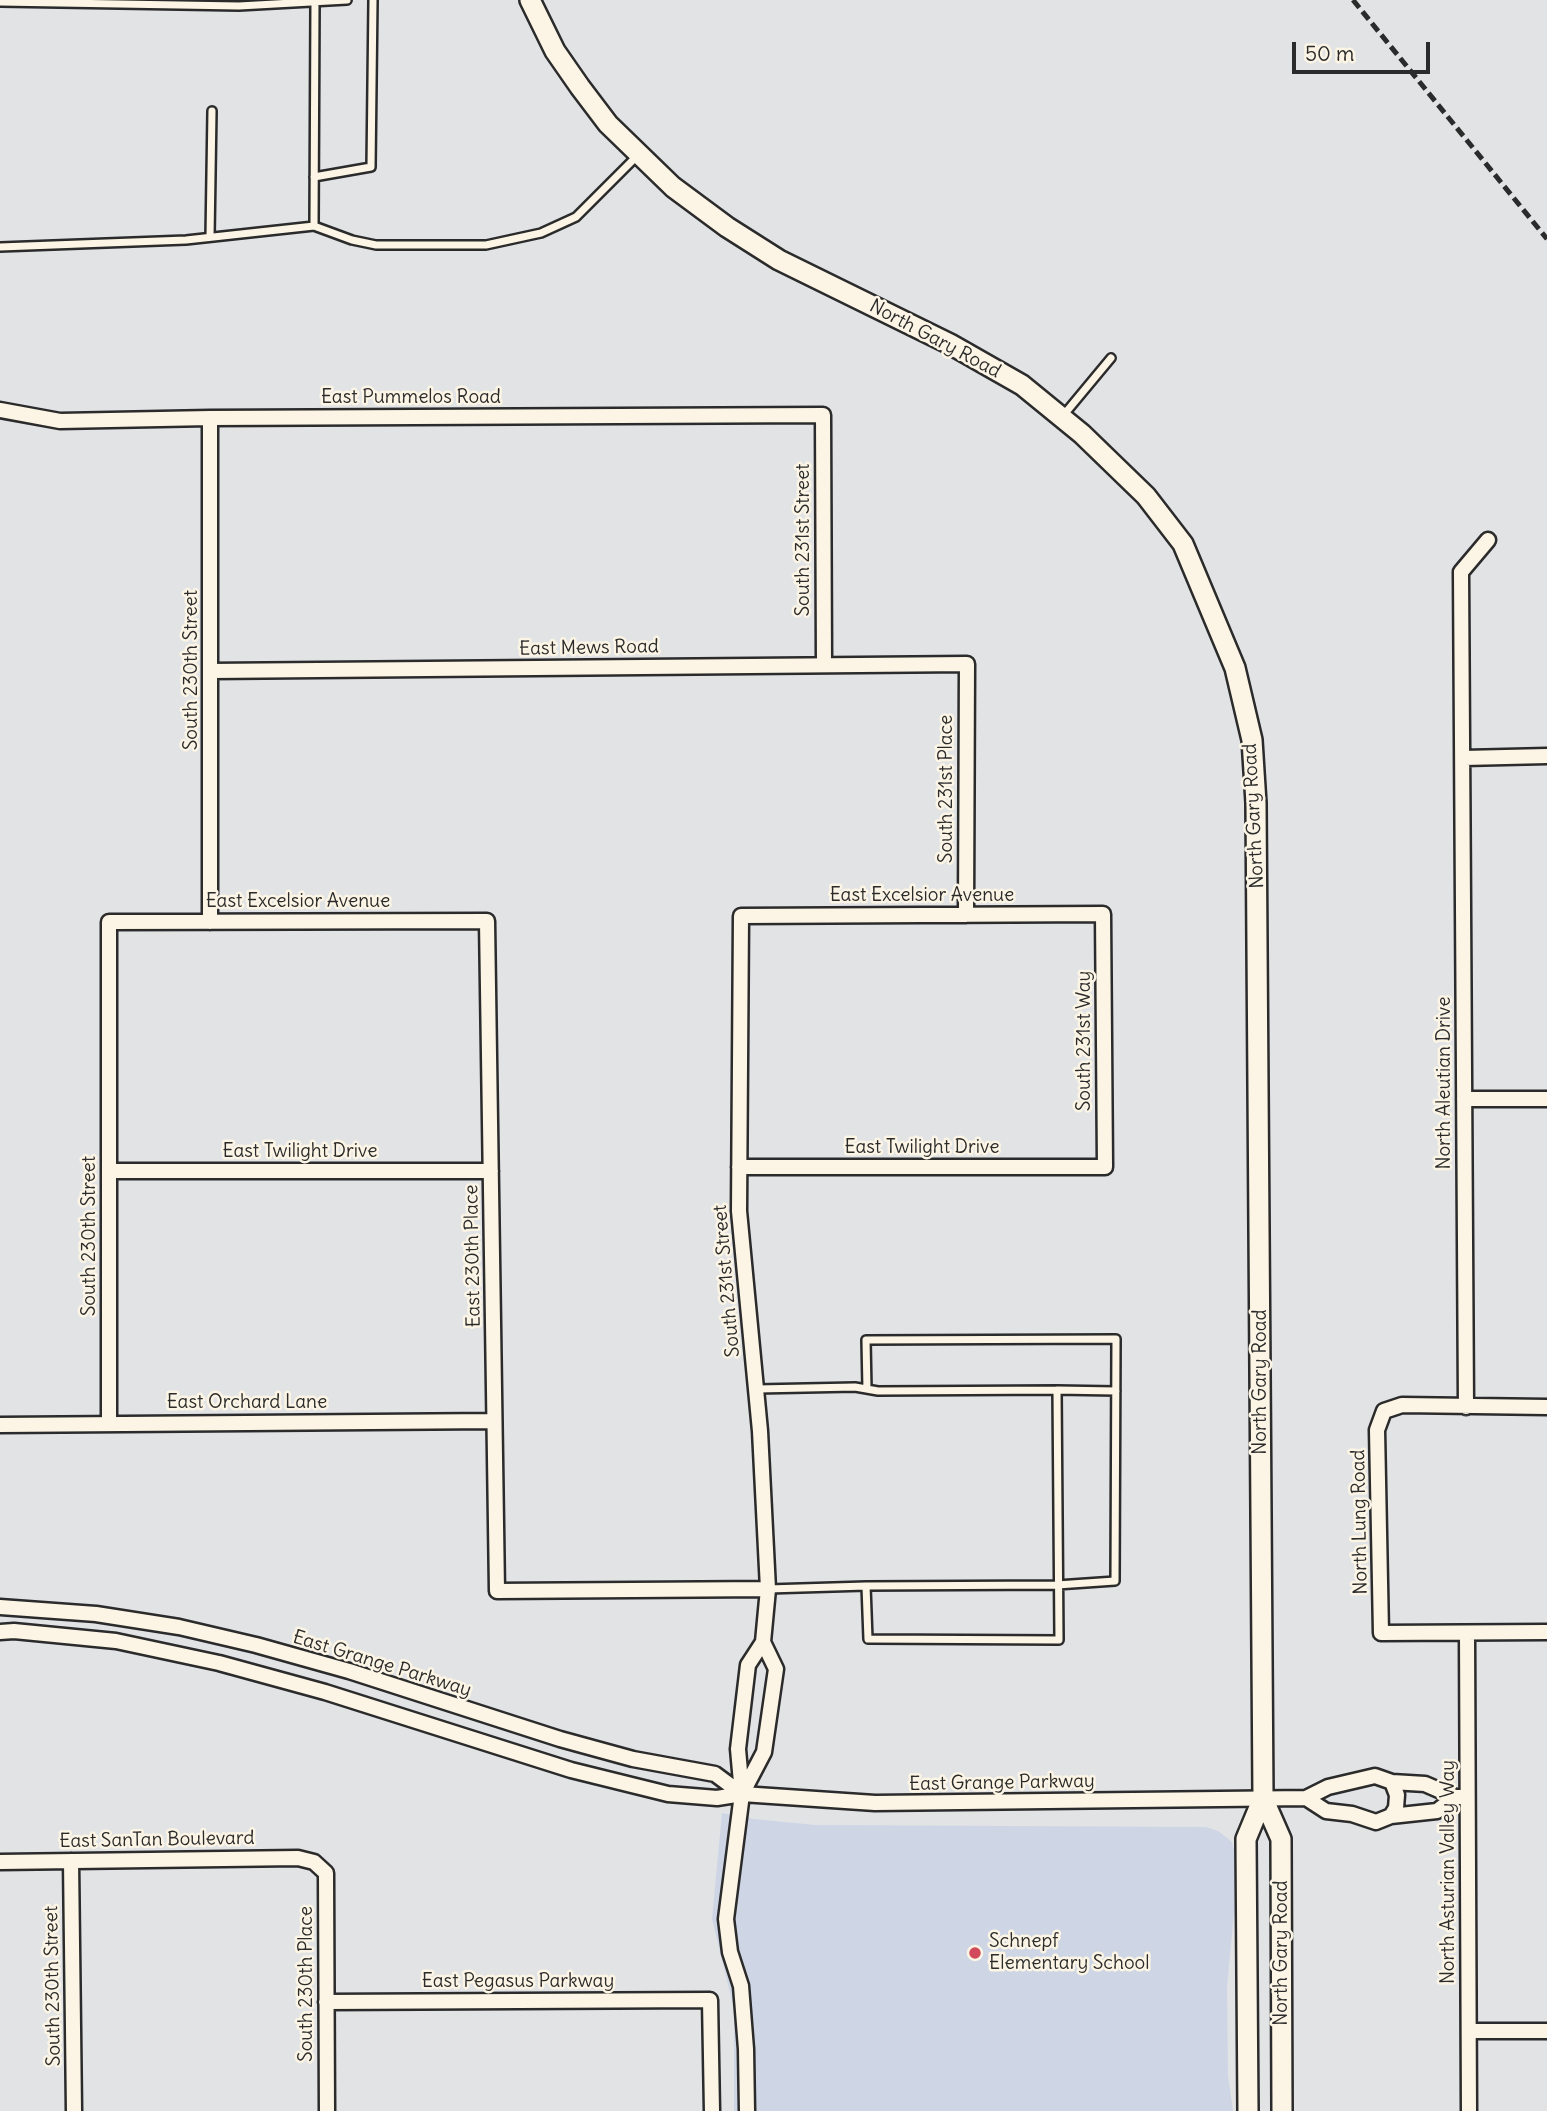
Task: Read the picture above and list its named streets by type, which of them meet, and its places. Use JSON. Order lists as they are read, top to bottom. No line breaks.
{"streets":{"main road":["North Gary Road"],"street":["East Pummelos Road","South 231st Street","East Mews Road","South 230th Street","South 231st Place","East Excelsior Avenue","South 231st Way","North Aleutian Drive","East Twilight Drive","East 230th Place","East Orchard Lane","North Lung Road","East Grange Parkway","East SanTan Boulevard","North Asturian Valley Way","East Pegasus Parkway","South 230th Place"]},"crossings":[["North Gary Road","East Grange Parkway"],["East Pummelos Road","South 231st Street"],["East Pummelos Road","South 230th Street"],["South 231st Street","East Mews Road"],["South 231st Street","East Excelsior Avenue"],["South 231st Street","East Twilight Drive"],["South 231st Street","East 230th Place"],["South 231st Street","East Grange Parkway"],["East Mews Road","South 230th Street"],["East Mews Road","South 231st Place"],["South 230th Street","East Excelsior Avenue"],["South 230th Street","East Twilight Drive"],["South 230th Street","East Orchard Lane"],["South 230th Street","East SanTan Boulevard"],["South 231st Place","East Excelsior Avenue"],["East Excelsior Avenue","South 231st Way"],["East Excelsior Avenue","East 230th Place"],["South 231st Way","East Twilight Drive"],["North Aleutian Drive","North Lung Road"],["East Twilight Drive","East 230th Place"],["East 230th Place","East Orchard Lane"],["North Lung Road","North Asturian Valley Way"],["East SanTan Boulevard","South 230th Place"],["East Pegasus Parkway","South 230th Place"]],"places":["Schnepf Elementary School"],"scale_bar":"50 m"}
